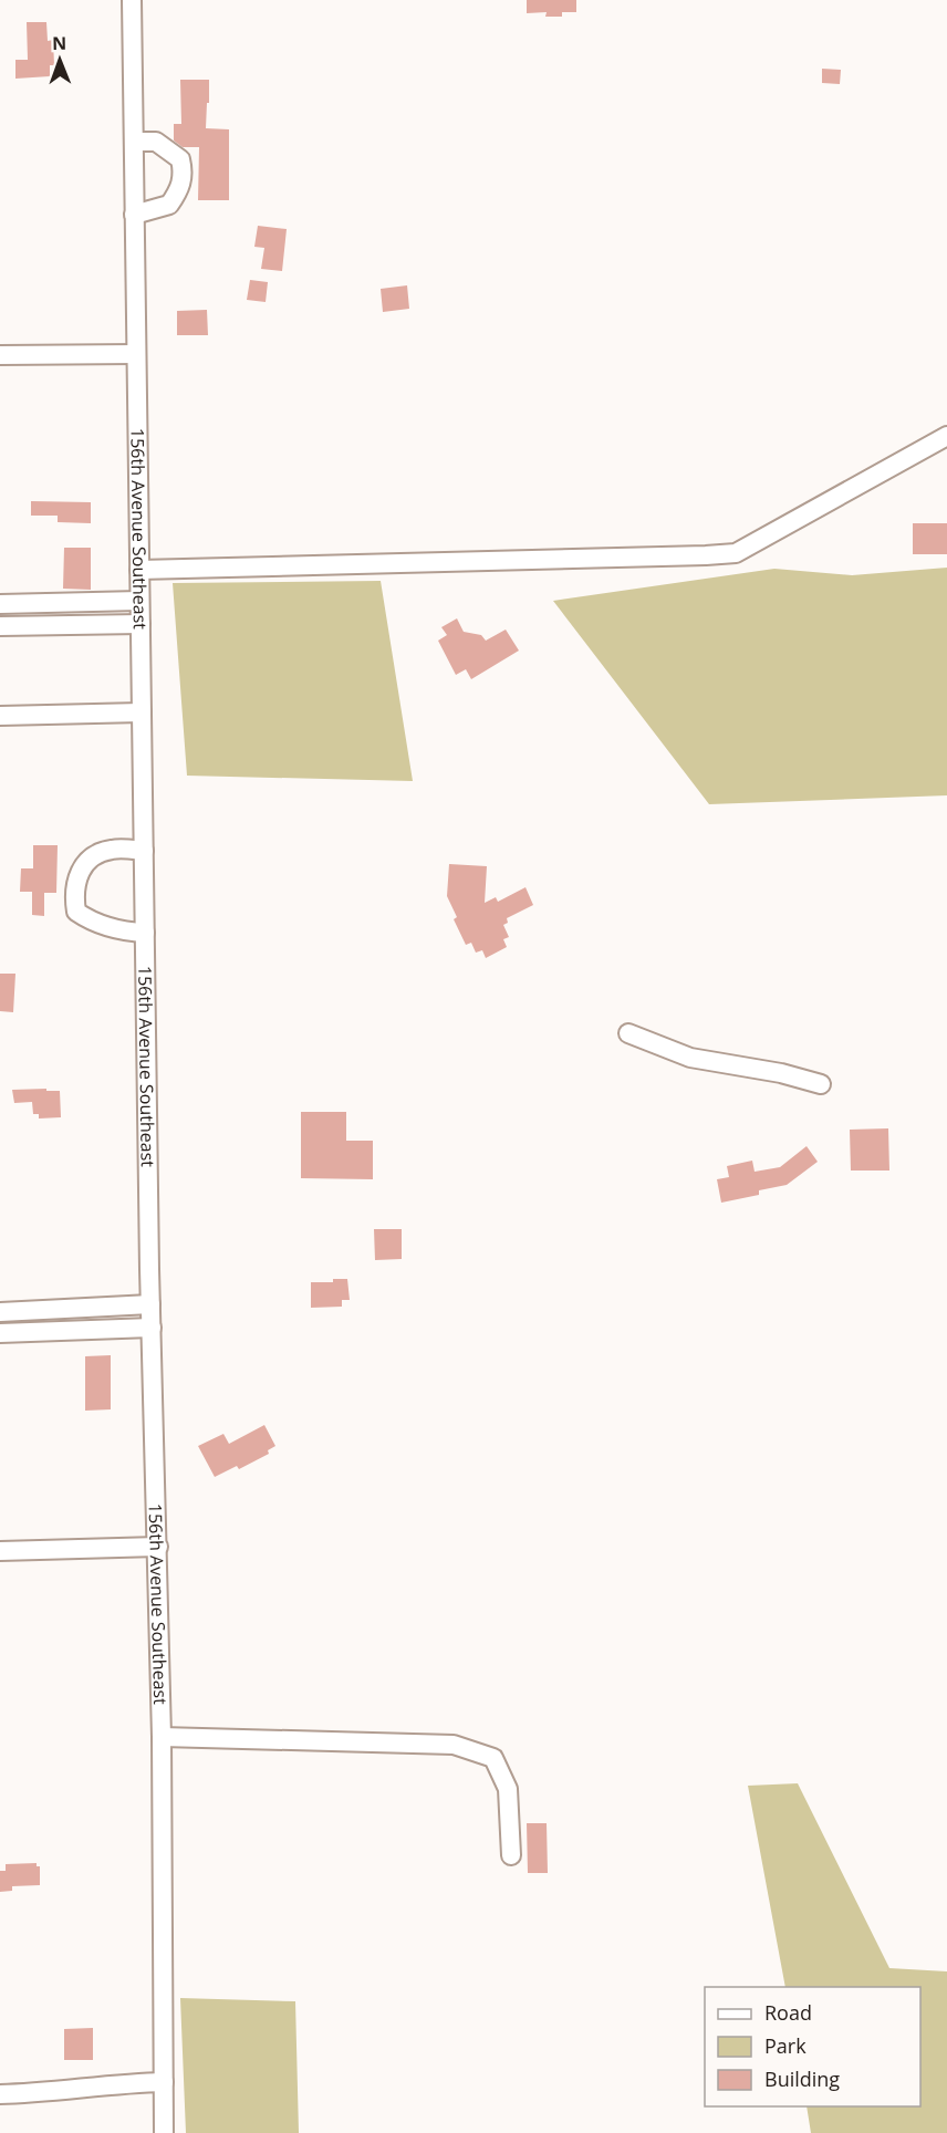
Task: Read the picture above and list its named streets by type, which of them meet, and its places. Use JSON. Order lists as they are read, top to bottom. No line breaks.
{"streets":{"street":["156th Avenue Southeast"]},"legend":["Road","Park","Building"],"north":"top"}
